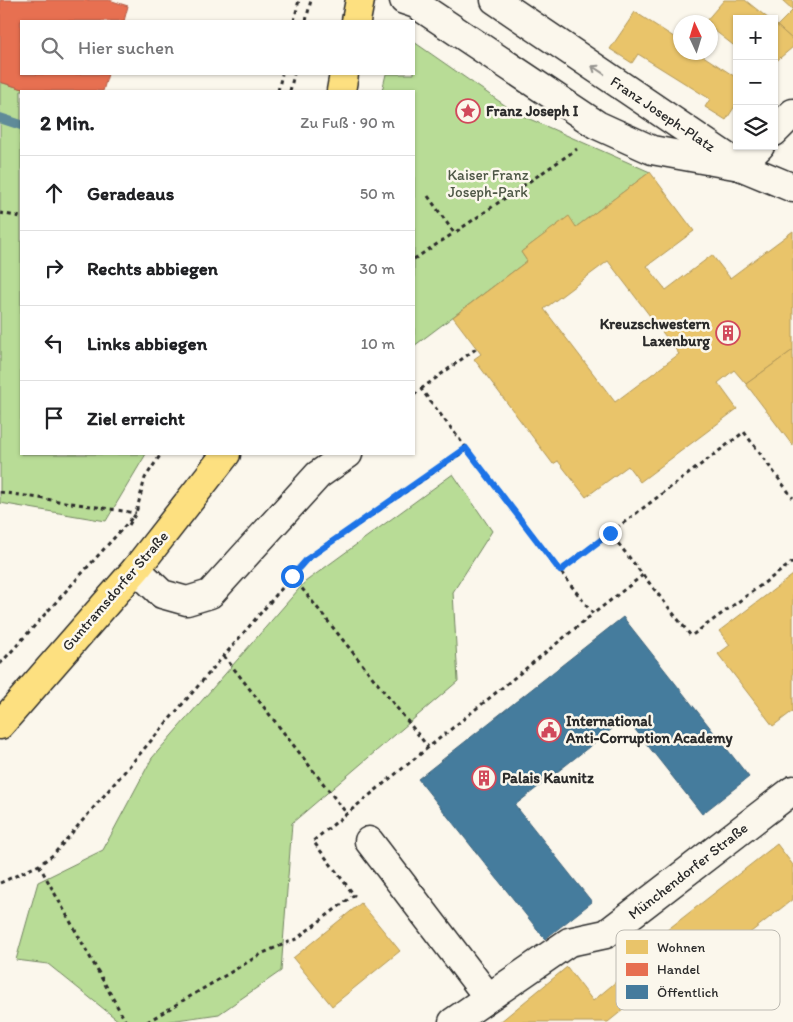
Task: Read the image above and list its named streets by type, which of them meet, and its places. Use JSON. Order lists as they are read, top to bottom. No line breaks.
{"streets":{"main road":["Guntramsdorfer Straße"],"street":["Franz Joseph-Platz","Münchendorfer Straße"]},"parks":["Kaiser Franz Joseph-Park"],"places":{"place":["Franz Joseph I"],"building":["Kreuzschwestern Laxenburg","Palais Kaunitz"],"public building":["International Anti-Corruption Academy"]},"legend":["Wohnen","Handel","Öffentlich"],"north":"top","page":{"map_buttons":["+","−"],"search":"Hier suchen","heading":["2 Min.","Zu Fuß · 90 m"],"list":[["Geradeaus","50 m"],["Rechts abbiegen","30 m"],["Links abbiegen","10 m"],"Ziel erreicht"]}}
